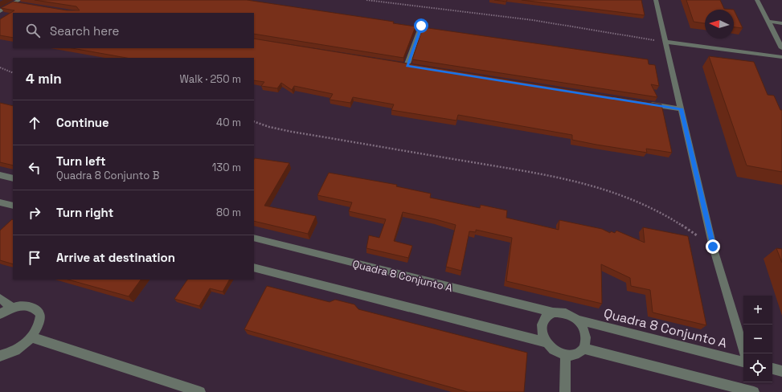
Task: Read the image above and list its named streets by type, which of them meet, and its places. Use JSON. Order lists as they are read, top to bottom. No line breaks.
{"streets":{"street":["Quadra 8 Conjunto A"]},"north":"left","page":{"search":"Search here","heading":["4 min","Walk · 250 m"],"list":[["Continue","40 m"],["Turn left","Quadra 8 Conjunto B","130 m"],["Turn right","80 m"],"Arrive at destination"],"map_buttons":["+","−"]}}
